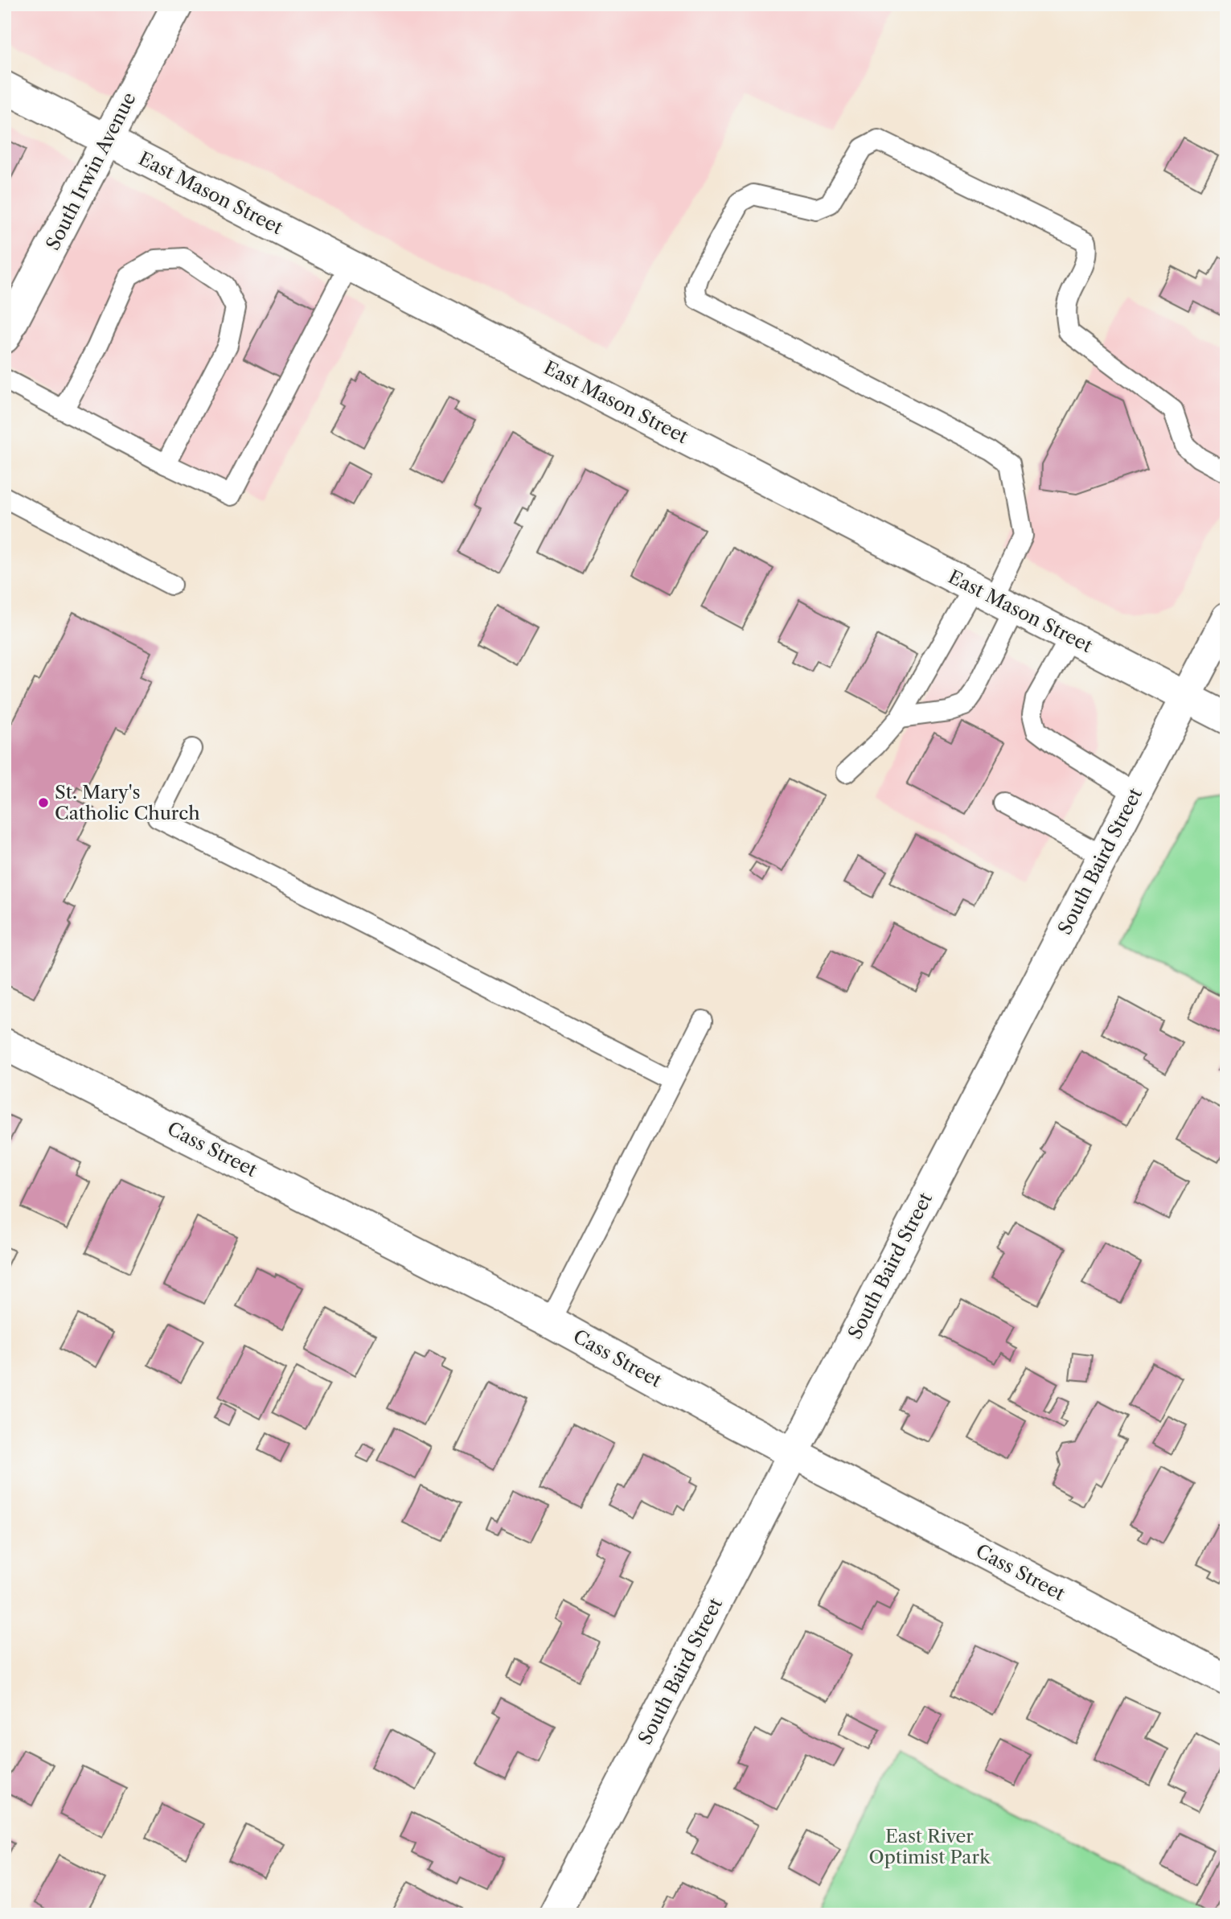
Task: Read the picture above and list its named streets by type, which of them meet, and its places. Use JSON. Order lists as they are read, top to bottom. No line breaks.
{"streets":{"street":["South Irwin Avenue","East Mason Street","South Baird Street","Cass Street"]},"crossings":[["South Irwin Avenue","East Mason Street"],["East Mason Street","South Baird Street"],["South Baird Street","Cass Street"]],"parks":["East River Optimist Park"],"places":["St. Mary's Catholic Church"]}
